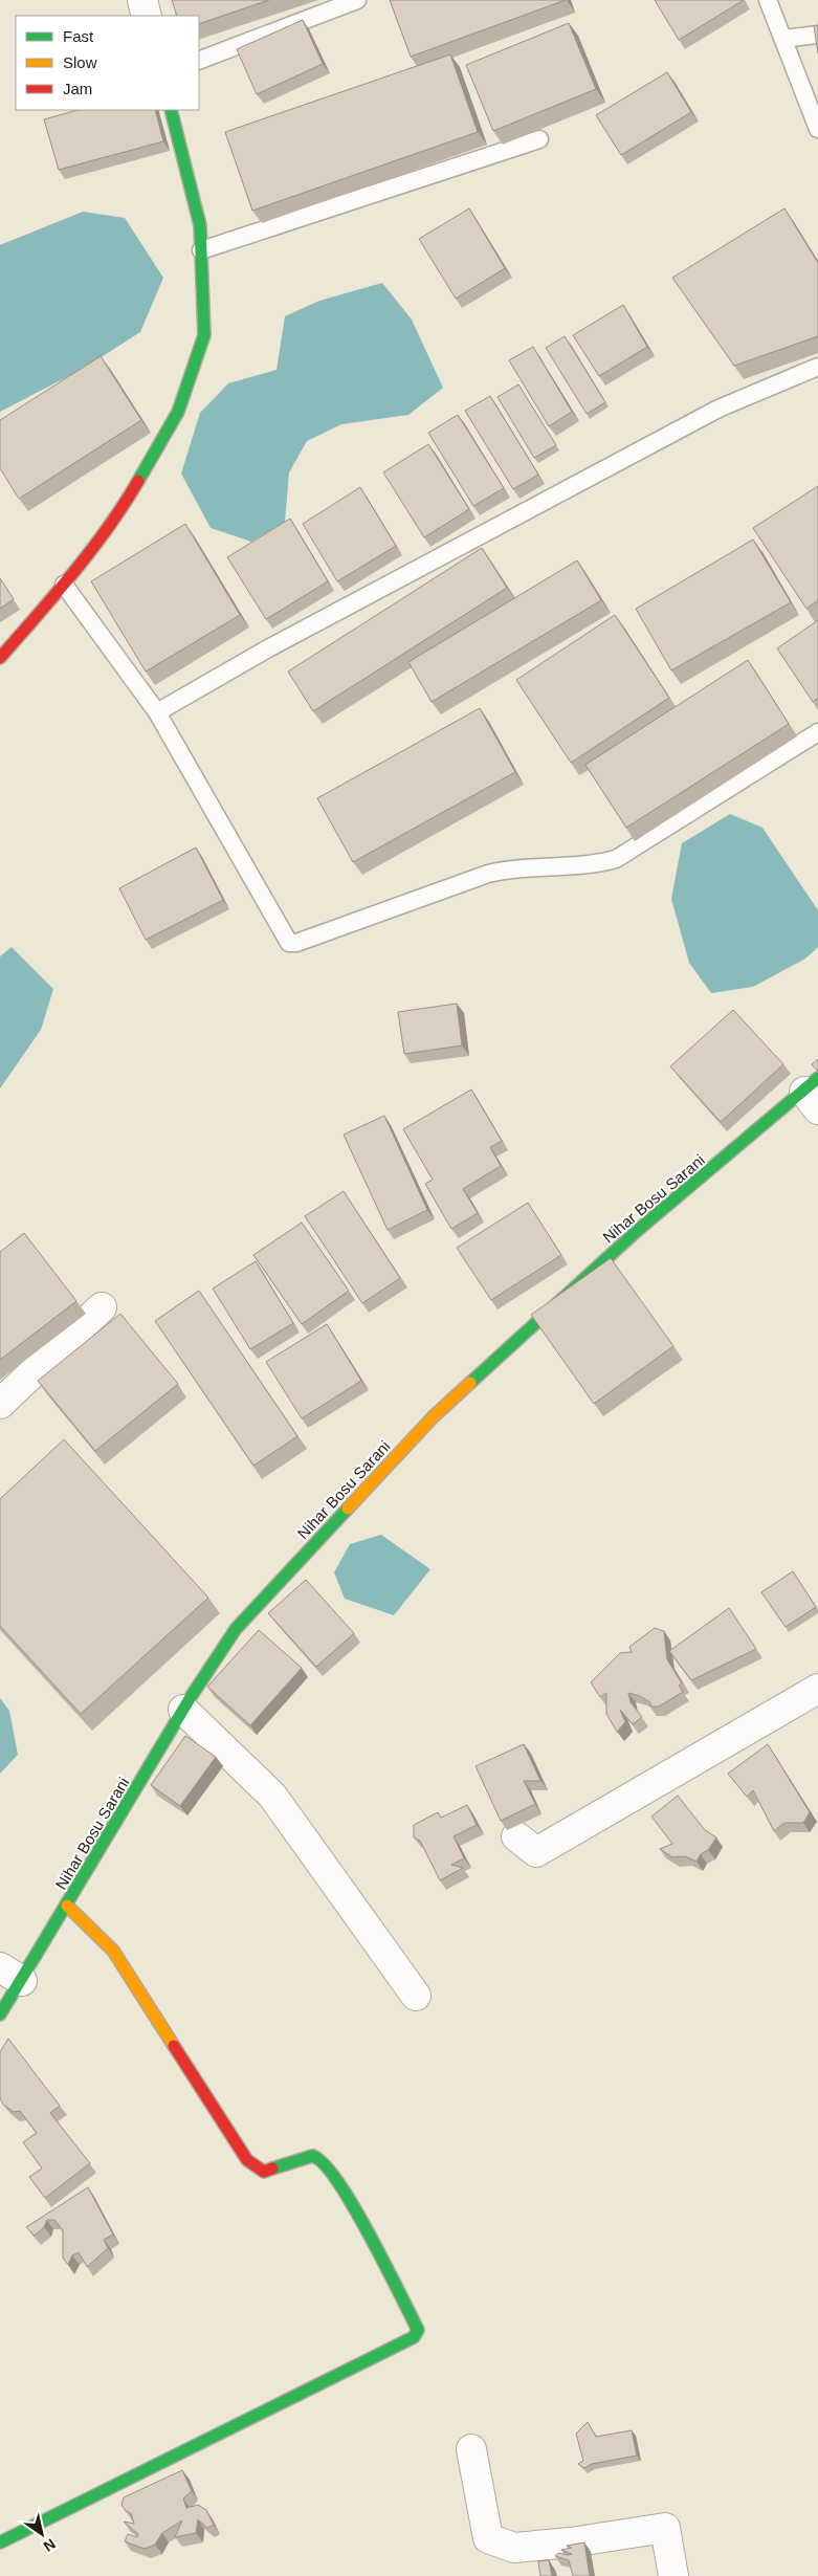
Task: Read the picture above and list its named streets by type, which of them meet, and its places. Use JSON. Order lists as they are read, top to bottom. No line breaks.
{"streets":{"street":["Nihar Bosu Sarani"]},"legend":["Fast","Slow","Jam"],"north":"bottom right"}
